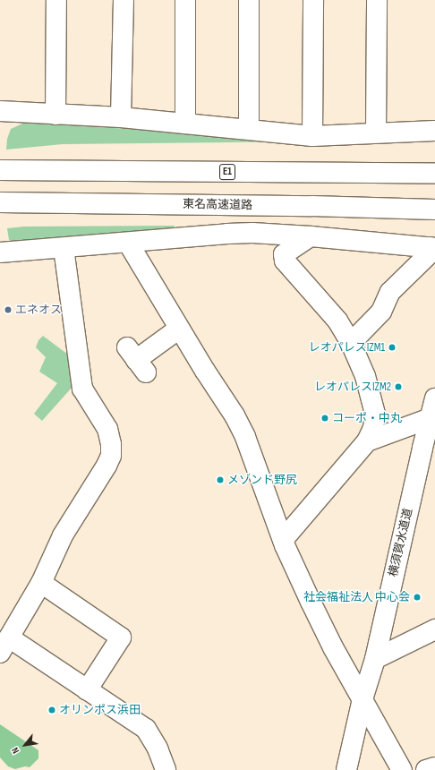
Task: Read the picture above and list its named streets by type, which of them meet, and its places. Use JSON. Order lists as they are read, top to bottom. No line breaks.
{"streets":{"main road":["E1","東名高速道路","横須賀水道道"]},"places":["エネオス","レオパレスIZM1","レオパレスIZM2","コーポ・中丸","メゾンド野尻","社会福祉法人 中心会","オリンポス浜田"],"north":"bottom left"}
